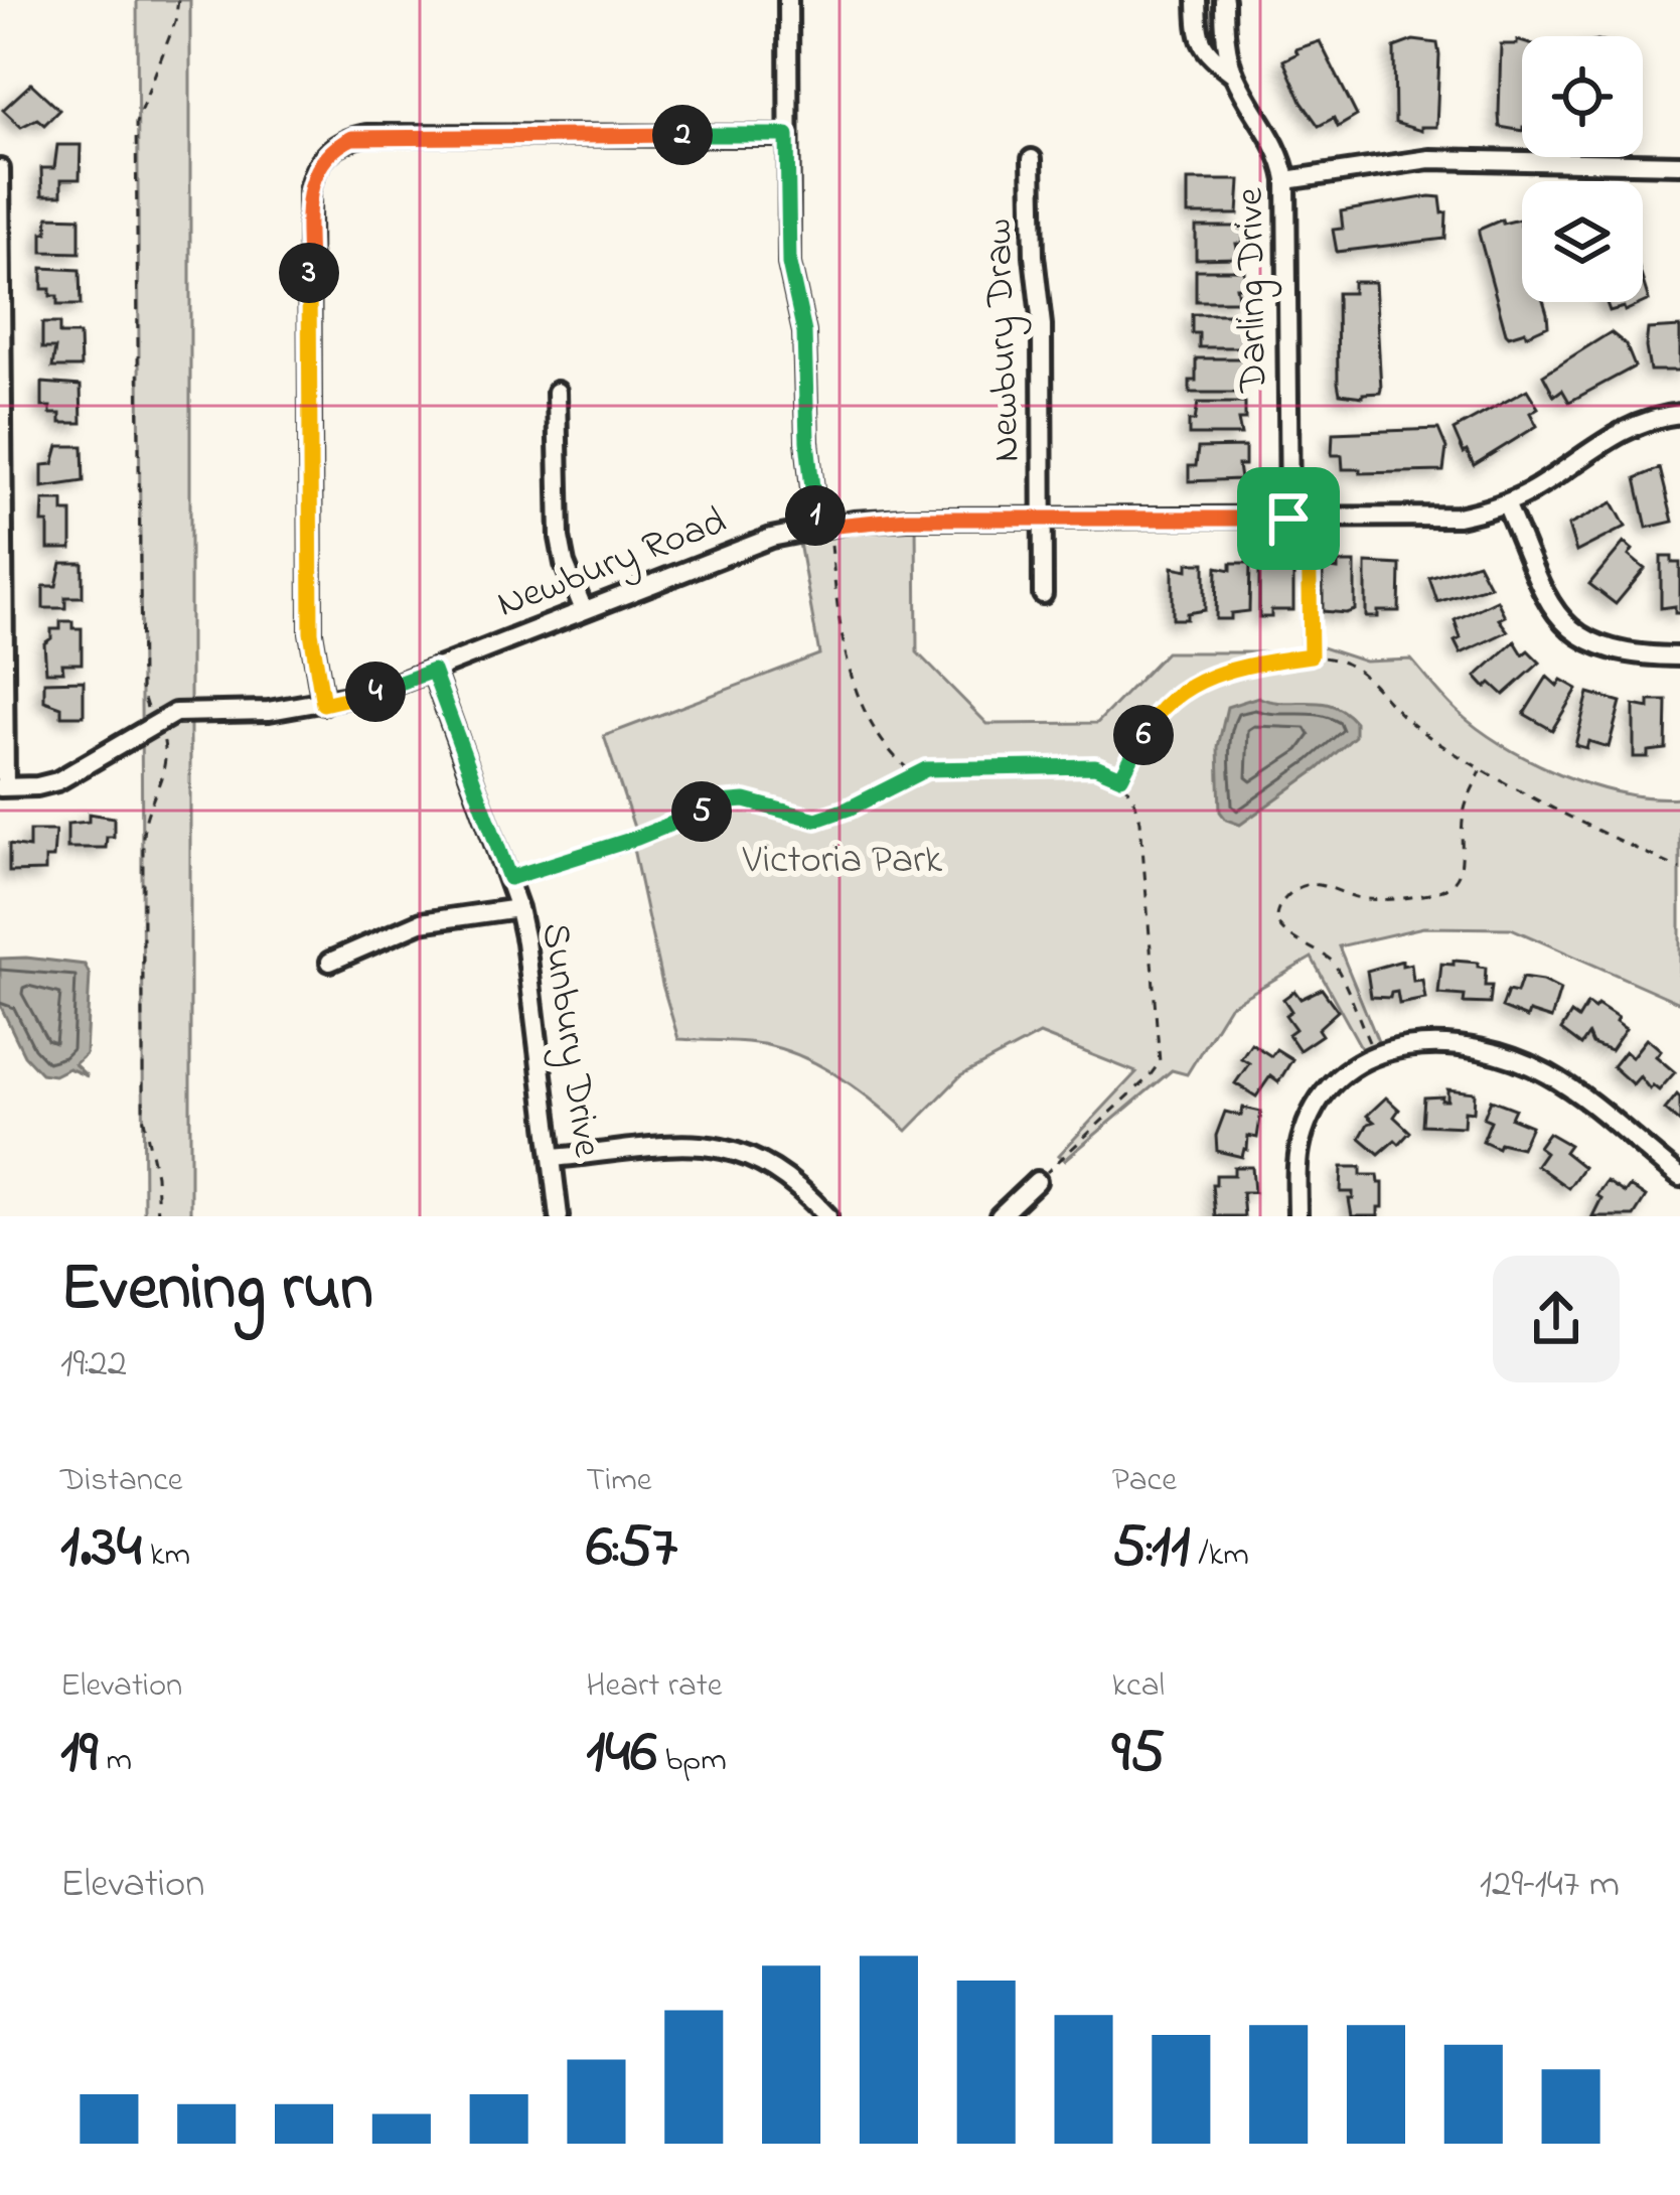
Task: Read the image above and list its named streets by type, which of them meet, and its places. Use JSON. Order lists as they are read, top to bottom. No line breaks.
{"streets":{"street":["Darling Drive","Newbury Draw","Newbury Road","Sunbury Drive"]},"crossings":[["Darling Drive","Newbury Road"],["Newbury Draw","Newbury Road"],["Newbury Road","Sunbury Drive"]],"parks":["Victoria Park"],"page":{"pins":["2","3","1","4","6","5"],"heading":["Evening run","19:22"],"stats":[["Distance","1.34 km"],["Time","6:57"],["Pace","5:11 /km"],["Elevation","19 m"],["Heart rate","146 bpm"],["kcal","95"]],"chart":["Elevation","129–147 m"]}}
